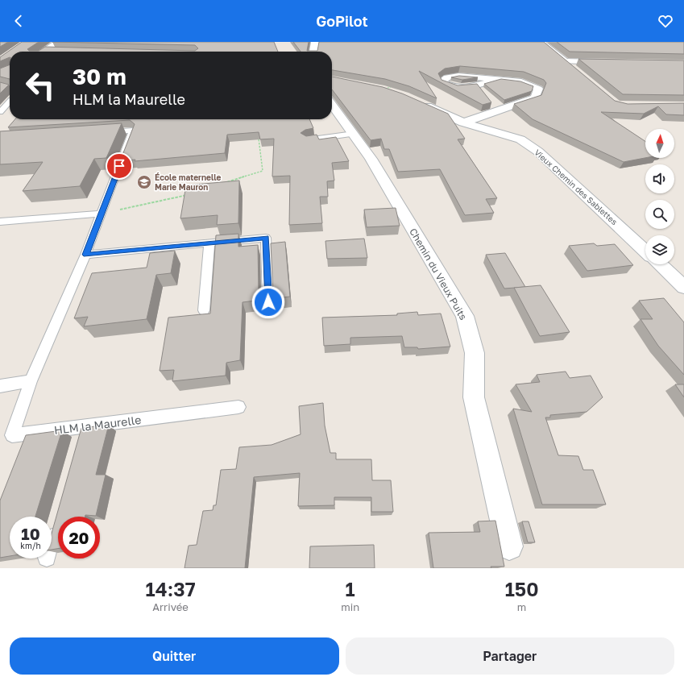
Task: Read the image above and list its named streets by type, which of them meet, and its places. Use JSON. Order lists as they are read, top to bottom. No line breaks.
{"streets":{"street":["Vieux Chemin des Sablettes","Chemin du Vieux Puits"],"lane":["HLM la Maurelle"]},"places":{"school or university":["École maternelle Marie Mauron"]},"north":"top","page":{"header":"GoPilot","turn":["30 m","HLM la Maurelle"],"speed":"10 km/h","limit":"20","eta":["14:37","Arrivée","1","min","150","m"],"buttons":["Quitter","Partager"]}}
